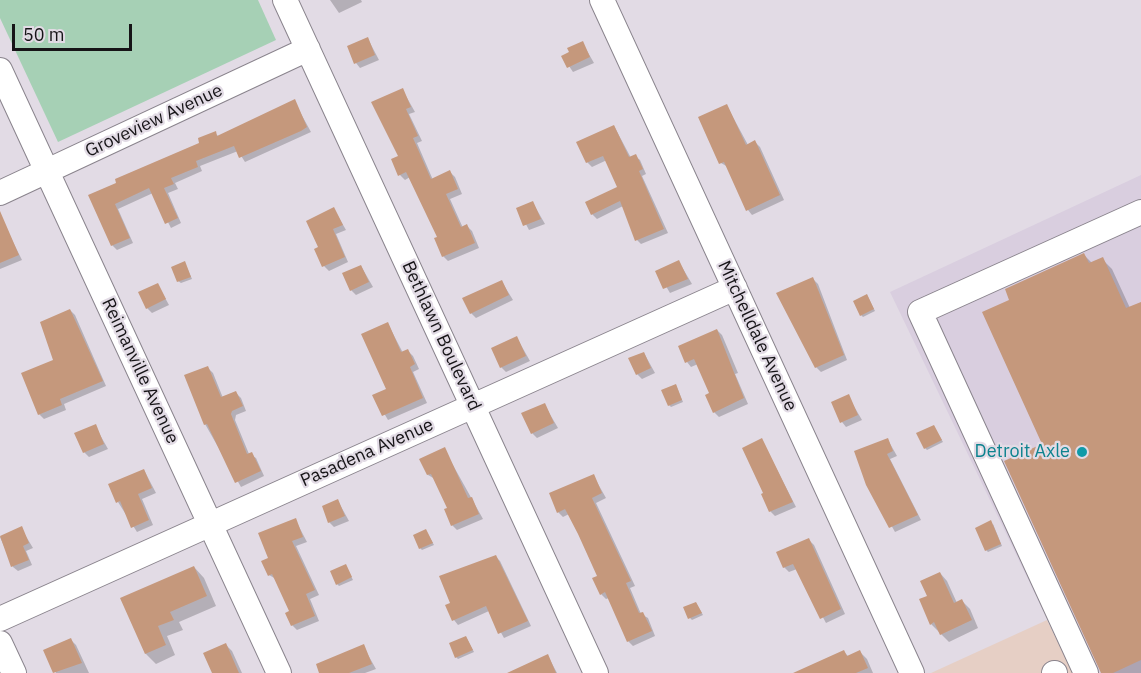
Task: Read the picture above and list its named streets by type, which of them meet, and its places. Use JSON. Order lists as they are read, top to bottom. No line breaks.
{"streets":{"street":["Groveview Avenue","Bethlawn Boulevard","Mitchelldale Avenue","Reimanville Avenue","Pasadena Avenue"]},"crossings":[["Groveview Avenue","Bethlawn Boulevard"],["Groveview Avenue","Reimanville Avenue"],["Bethlawn Boulevard","Pasadena Avenue"],["Mitchelldale Avenue","Pasadena Avenue"],["Reimanville Avenue","Pasadena Avenue"]],"places":["Detroit Axle"],"scale_bar":"50 m"}
